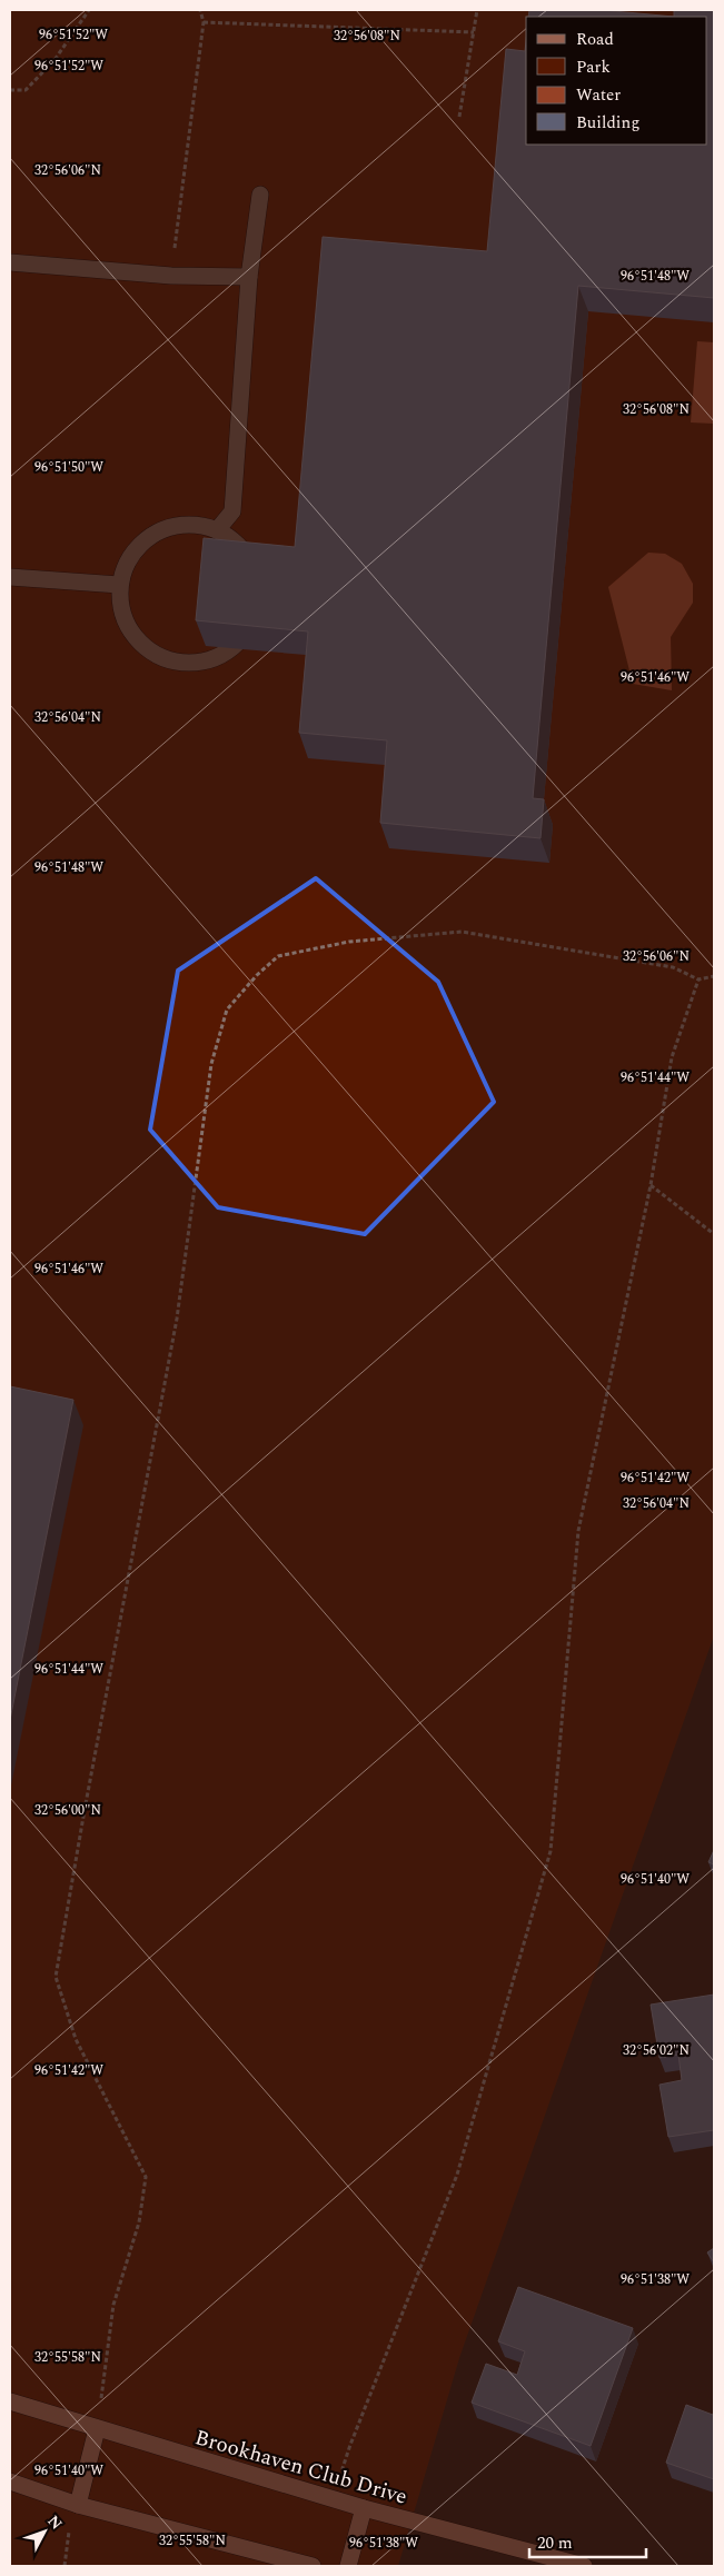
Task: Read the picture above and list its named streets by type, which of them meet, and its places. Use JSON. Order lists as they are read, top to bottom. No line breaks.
{"streets":{"main road":["Brookhaven Club Drive"]},"legend":["Road","Park","Water","Building"],"scale_bar":"20 m","north":"top right","coordinates":["96°51'52\"W","32°56'08\"N","32°56'06\"N","96°51'48\"W","96°51'50\"W","96°51'46\"W","32°56'04\"N","96°51'44\"W","96°51'42\"W","32°56'00\"N","96°51'40\"W","32°56'02\"N","96°51'38\"W","32°55'58\"N"]}
